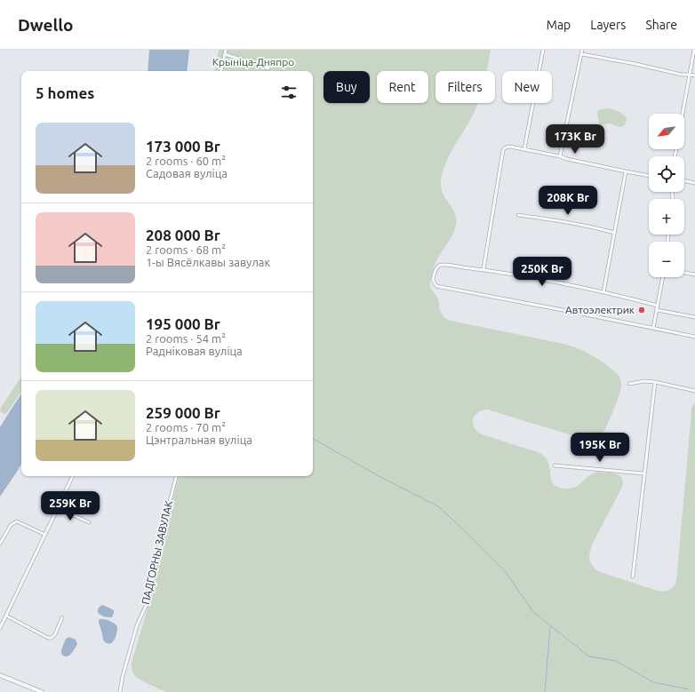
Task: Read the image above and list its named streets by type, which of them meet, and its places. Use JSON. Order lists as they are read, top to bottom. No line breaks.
{"streets":{"street":["ПАДГОРНЫ ЗАВУЛАК"]},"parks":["Крыніца-Дняпро"],"places":["Автоэлектрик"],"north":"bottom left","page":{"header":"Dwello","nav":["Map","Layers","Share"],"chip":["Buy","Rent","Filters","New"],"heading":"5 homes","map_buttons":["+","−"],"list":[{"name":"173 000 Br","note":"2 rooms · 60 m² · Садовая вуліца"},{"name":"208 000 Br","note":"2 rooms · 68 m² · 1-ы Вясёлкавы завулак"},{"name":"195 000 Br","note":"2 rooms · 54 m² · Радніковая вуліца"},{"name":"259 000 Br","note":"2 rooms · 70 m² · Цэнтральная вуліца"}],"price":["173K Br","208K Br","250K Br","195K Br","259K Br"]}}
